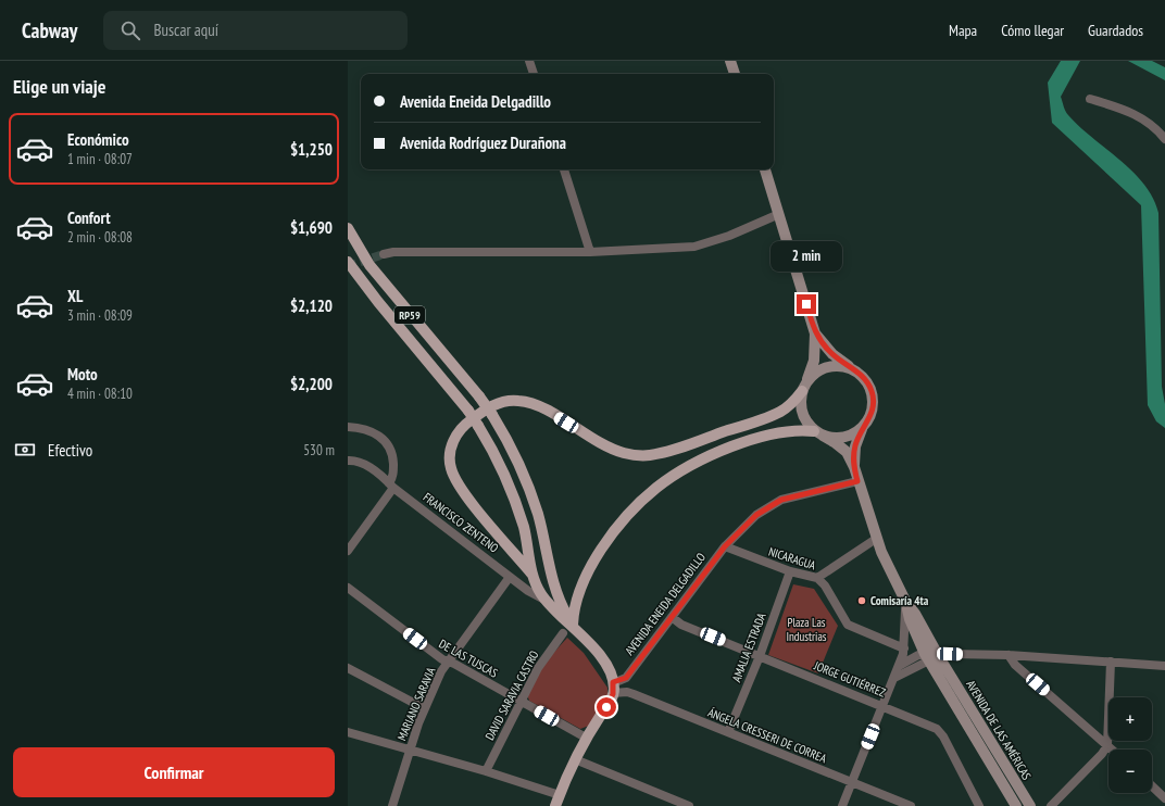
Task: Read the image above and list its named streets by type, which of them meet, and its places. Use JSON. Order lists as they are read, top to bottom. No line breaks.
{"streets":{"main road":["RP59","AVENIDA DE LAS AMÉRICAS"],"street":["FRANCISCO ZENTENO","NICARAGUA","AVENIDA ENEIDA DELGADILLO","AMALIA ESTRADA","DE LAS TUSCAS","JORGE GUTIÉRREZ","DAVID SARAVIA CASTRO","MARIANO SARAVIA","ÁNGELA CRESSERI DE CORREA"]},"crossings":[["FRANCISCO ZENTENO","MARIANO SARAVIA"],["NICARAGUA","AVENIDA ENEIDA DELGADILLO"],["NICARAGUA","AMALIA ESTRADA"],["AVENIDA ENEIDA DELGADILLO","JORGE GUTIÉRREZ"],["AVENIDA ENEIDA DELGADILLO","AVENIDA DE LAS AMÉRICAS"],["AVENIDA ENEIDA DELGADILLO","ÁNGELA CRESSERI DE CORREA"],["AMALIA ESTRADA","JORGE GUTIÉRREZ"],["AMALIA ESTRADA","ÁNGELA CRESSERI DE CORREA"],["DE LAS TUSCAS","DAVID SARAVIA CASTRO"],["DE LAS TUSCAS","MARIANO SARAVIA"]],"parks":["Plaza Las Industrias"],"places":["Comisaría 4ta"],"page":{"header":"Cabway","search":"Buscar aquí","nav":["Mapa","Cómo llegar","Guardados"],"heading":"Elige un viaje","banner":["Avenida Eneida Delgadillo","Avenida Rodríguez Durañona"],"list":[{"name":"Económico","note":"1 min · 08:07","value":"$1,250"},{"name":"Confort","note":"2 min · 08:08","value":"$1,690"},{"name":"XL","note":"3 min · 08:09","value":"$2,120"},{"name":"Moto","note":"4 min · 08:10","value":"$2,200"}],"bubble":"2 min","pay":["Efectivo","530 m"],"map_buttons":["+","−"],"buttons":"Confirmar"}}
